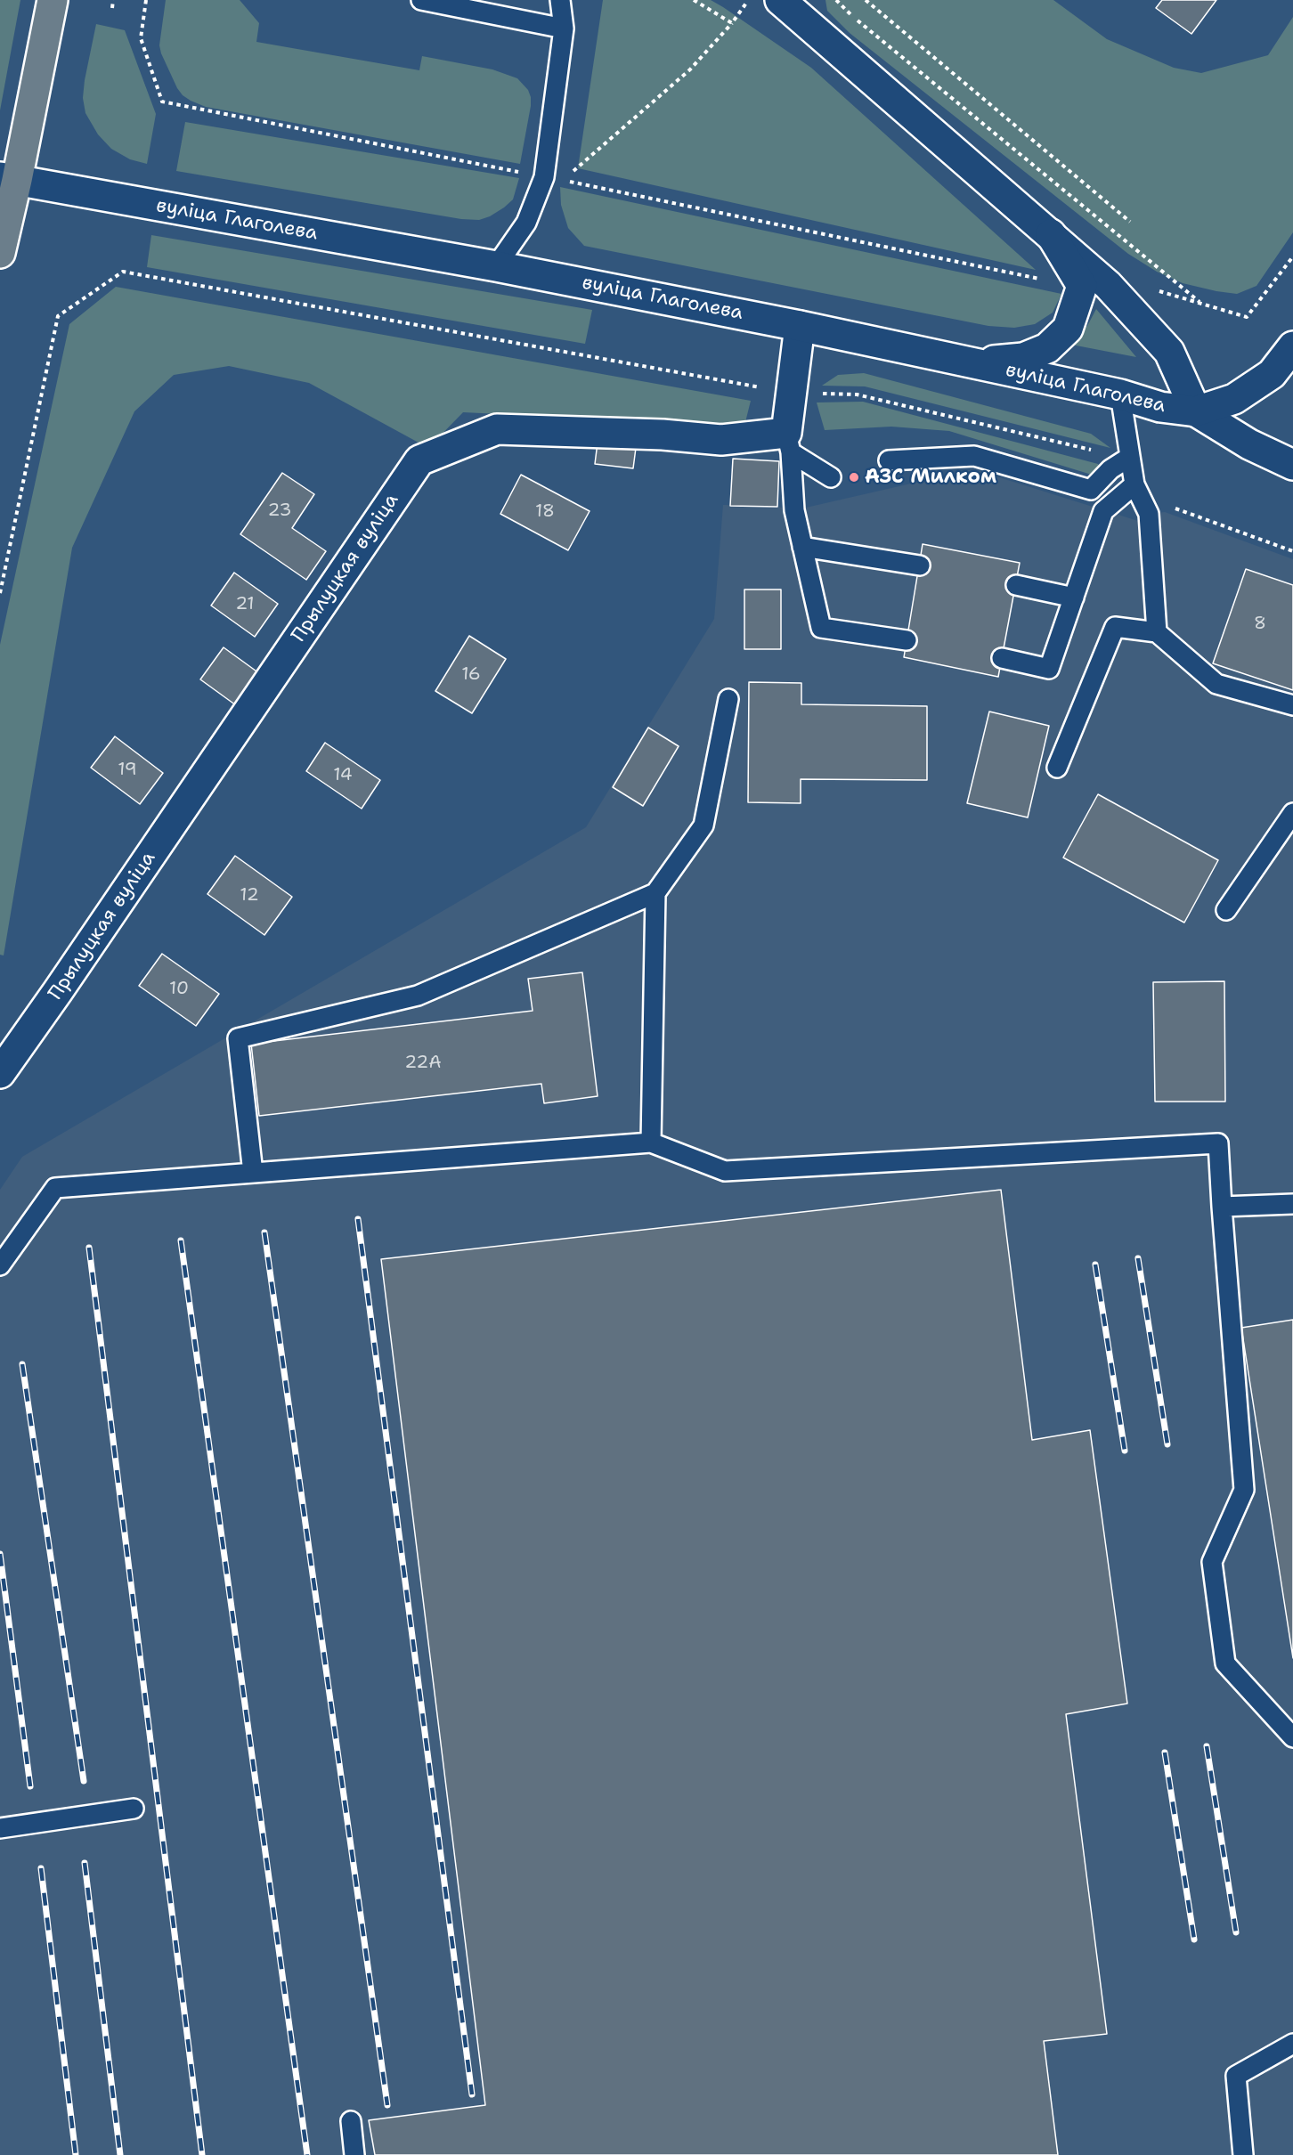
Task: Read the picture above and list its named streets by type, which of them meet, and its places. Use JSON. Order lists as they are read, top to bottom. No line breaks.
{"streets":{"street":["вуліца Глаголева","Прылуцкая вуліца"]},"places":["АЗС Милком"],"house_numbers":["23","18","21","8","16","19","14","12","10","22А"]}
